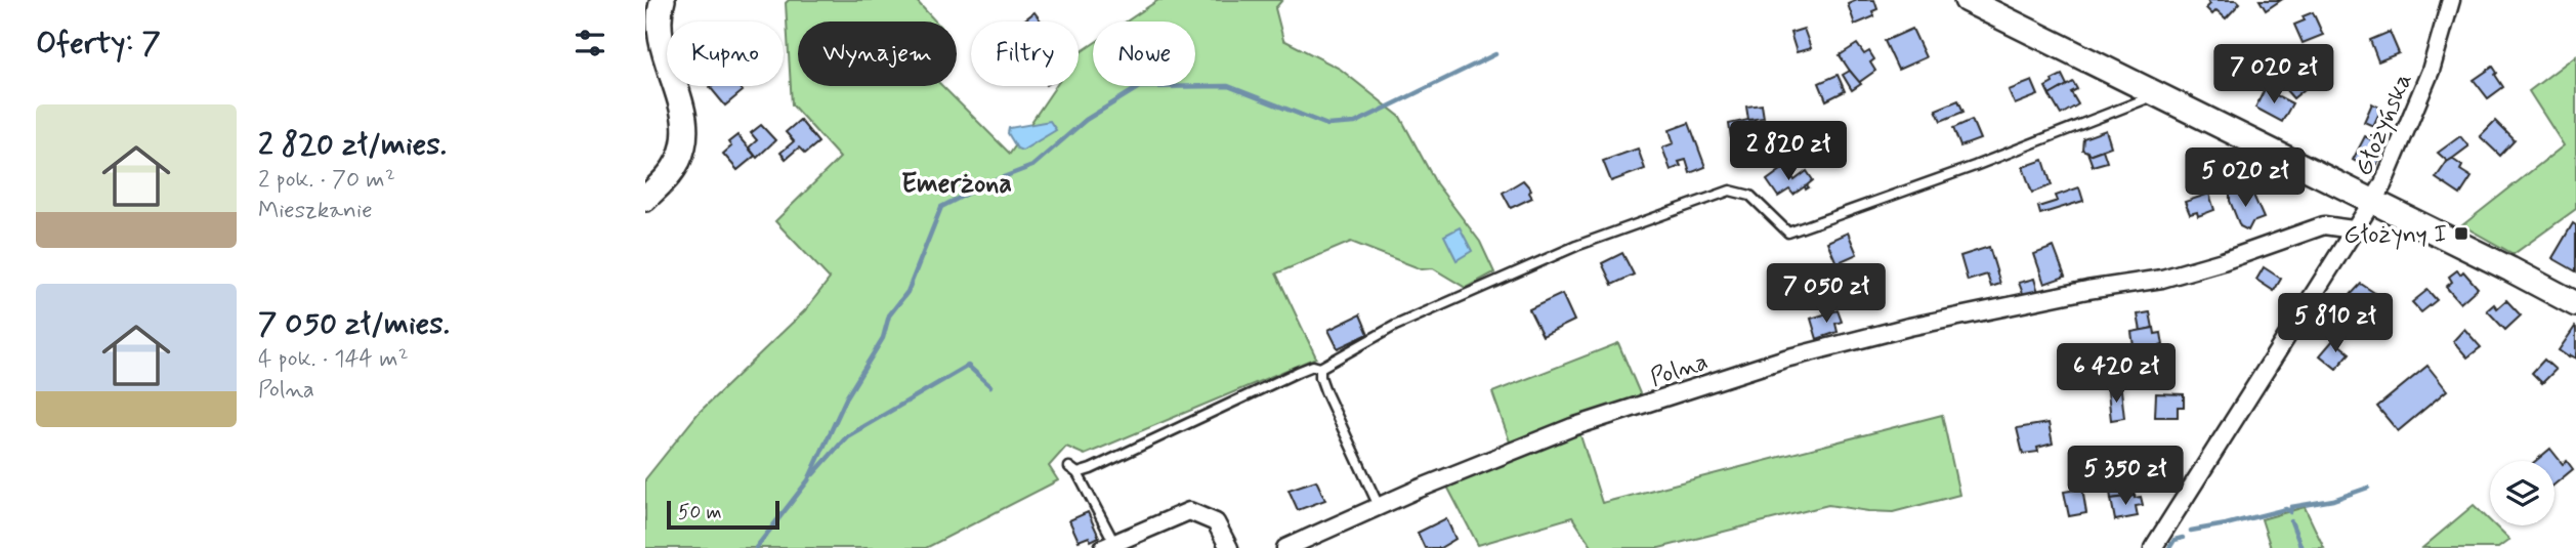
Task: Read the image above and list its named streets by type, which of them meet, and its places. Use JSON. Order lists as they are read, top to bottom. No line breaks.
{"streets":{"street":["Głożyńska","Polna"]},"crossings":[["Głożyńska","Polna"]],"districts":["Emerżona"],"places":{"transit":["Głożyny I"]},"scale_bar":"50 m","page":{"heading":"Oferty: 7","chip":["Kupno","Wynajem","Filtry","Nowe"],"price":["7 020 zł","2 820 zł","5 020 zł","7 050 zł","5 810 zł","6 420 zł","5 350 zł"],"list":[{"name":"2 820 zł/mies.","note":"2 pok. · 70 m² · Mieszkanie"},{"name":"7 050 zł/mies.","note":"4 pok. · 144 m² · Polna"}],"scale":"50 m"}}
